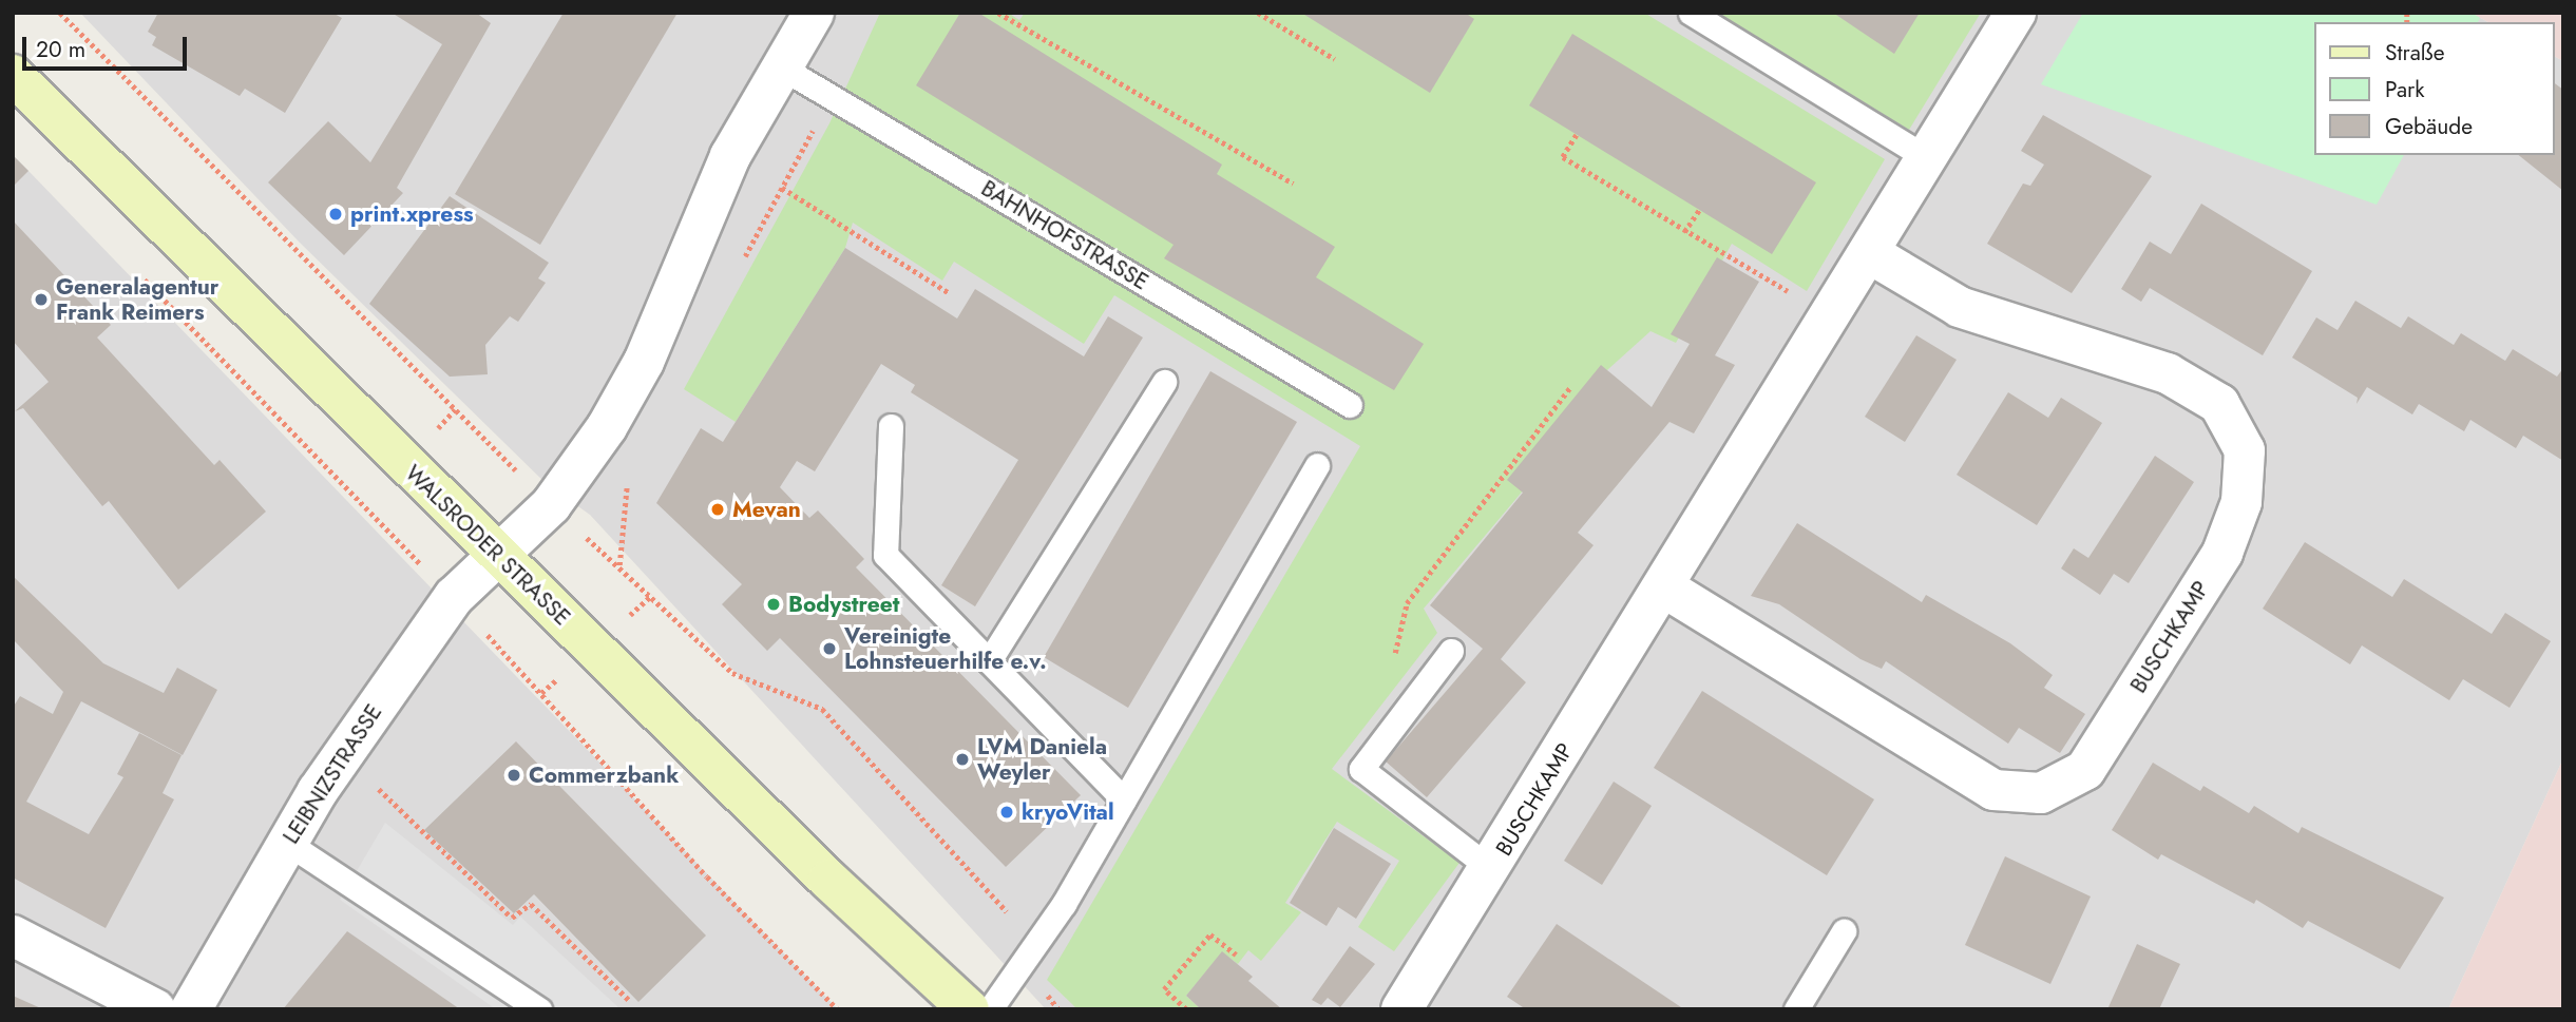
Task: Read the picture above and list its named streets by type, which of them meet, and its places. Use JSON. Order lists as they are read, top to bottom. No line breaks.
{"streets":{"street":["WALSRODER STRASSE","BUSCHKAMP","LEIBNIZSTRASSE"],"lane":["BAHNHOFSTRASSE"]},"crossings":[["WALSRODER STRASSE","LEIBNIZSTRASSE"]],"places":["print.xpress","Generalagentur Frank Reimers","Mevan","Bodystreet","Vereinigte Lohnsteuerhilfe e.v.","LVM Daniela Weyler","Commerzbank","kryoVital"],"legend":["Straße","Park","Gebäude"],"scale_bar":"20 m"}
